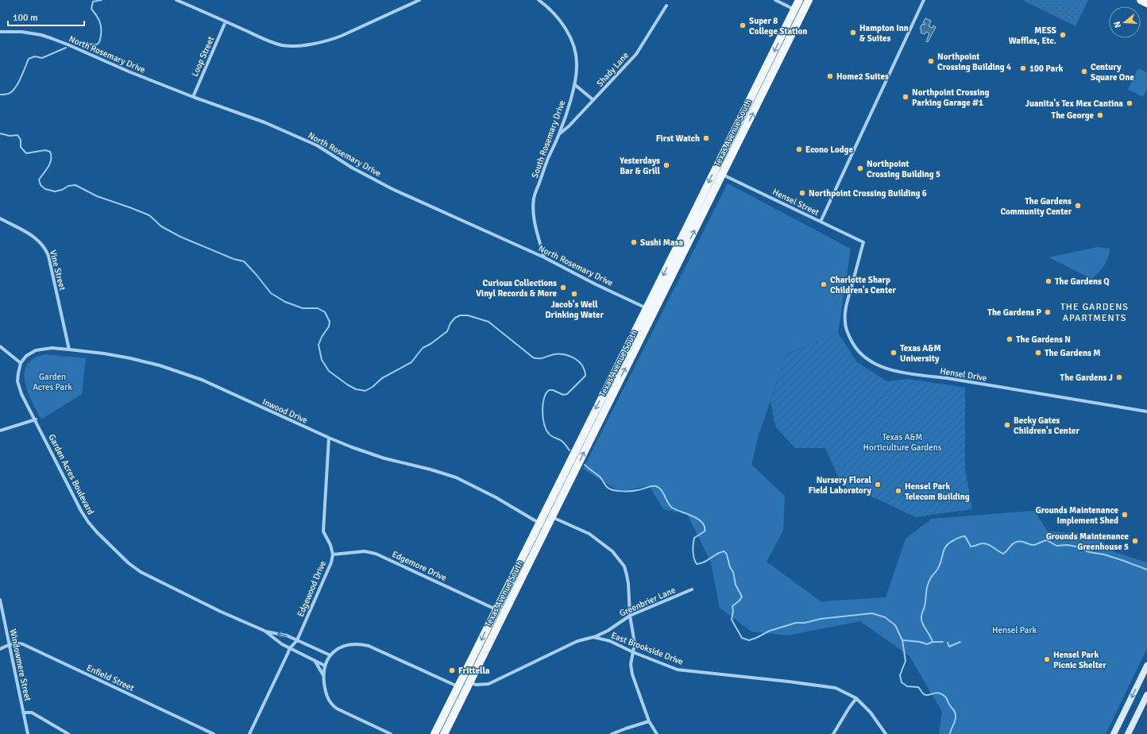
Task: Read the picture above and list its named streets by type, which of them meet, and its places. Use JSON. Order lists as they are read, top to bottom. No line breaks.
{"streets":{"main road":["Texas Avenue South"],"street":["North Rosemary Drive","Loop Street","Shady Lane","South Rosemary Drive","Hensel Street","Vine Street","Hensel Drive","Inwood Drive","Garden Acres Boulevard","Edgemore Drive","Edgewood Drive","Greenbrier Lane","East Brookside Drive","Windowmere Street","Enfield Street"]},"crossings":[["North Rosemary Drive","Loop Street"],["North Rosemary Drive","Texas Avenue South"],["North Rosemary Drive","South Rosemary Drive"],["Shady Lane","South Rosemary Drive"],["Texas Avenue South","Hensel Street"],["Texas Avenue South","Inwood Drive"],["Texas Avenue South","Edgemore Drive"],["Texas Avenue South","East Brookside Drive"],["Hensel Street","Hensel Drive"],["Vine Street","Inwood Drive"],["Inwood Drive","Garden Acres Boulevard"],["Inwood Drive","Edgewood Drive"],["Garden Acres Boulevard","Edgewood Drive"],["Edgemore Drive","Edgewood Drive"],["Greenbrier Lane","East Brookside Drive"],["Windowmere Street","Enfield Street"]],"districts":["THE GARDENS APARTMENTS"],"parks":["Garden Acres Park","Texas A&M Horticulture Gardens","Hensel Park"],"places":["Super 8 College Station","Hampton Inn & Suites","MESS Waffles, Etc.","Northpoint Crossing Building 4","100 Park","Century Square One","Home2 Suites","Northpoint Crossing Parking Garage #1","Juanita's Tex Mex Cantina","The George","First Watch","Econo Lodge","Yesterdays Bar & Grill","Northpoint Crossing Building 5","Northpoint Crossing Building 6","The Gardens Community Center","Sushi Masa","The Gardens Q","Charlotte Sharp Children's Center","Curious Collections Vinyl Records & More","Jacob's Well Drinking Water","The Gardens P","The Gardens N","Texas A&M University","The Gardens M","The Gardens J","Becky Gates Children's Center","Nursery Floral Field Laboratory","Hensel Park Telecom Building","Grounds Maintenance Implement Shed","Grounds Maintenance Greenhouse 5","Hensel Park Picnic Shelter","Frittella"],"scale_bar":"100 m","north":"left"}
